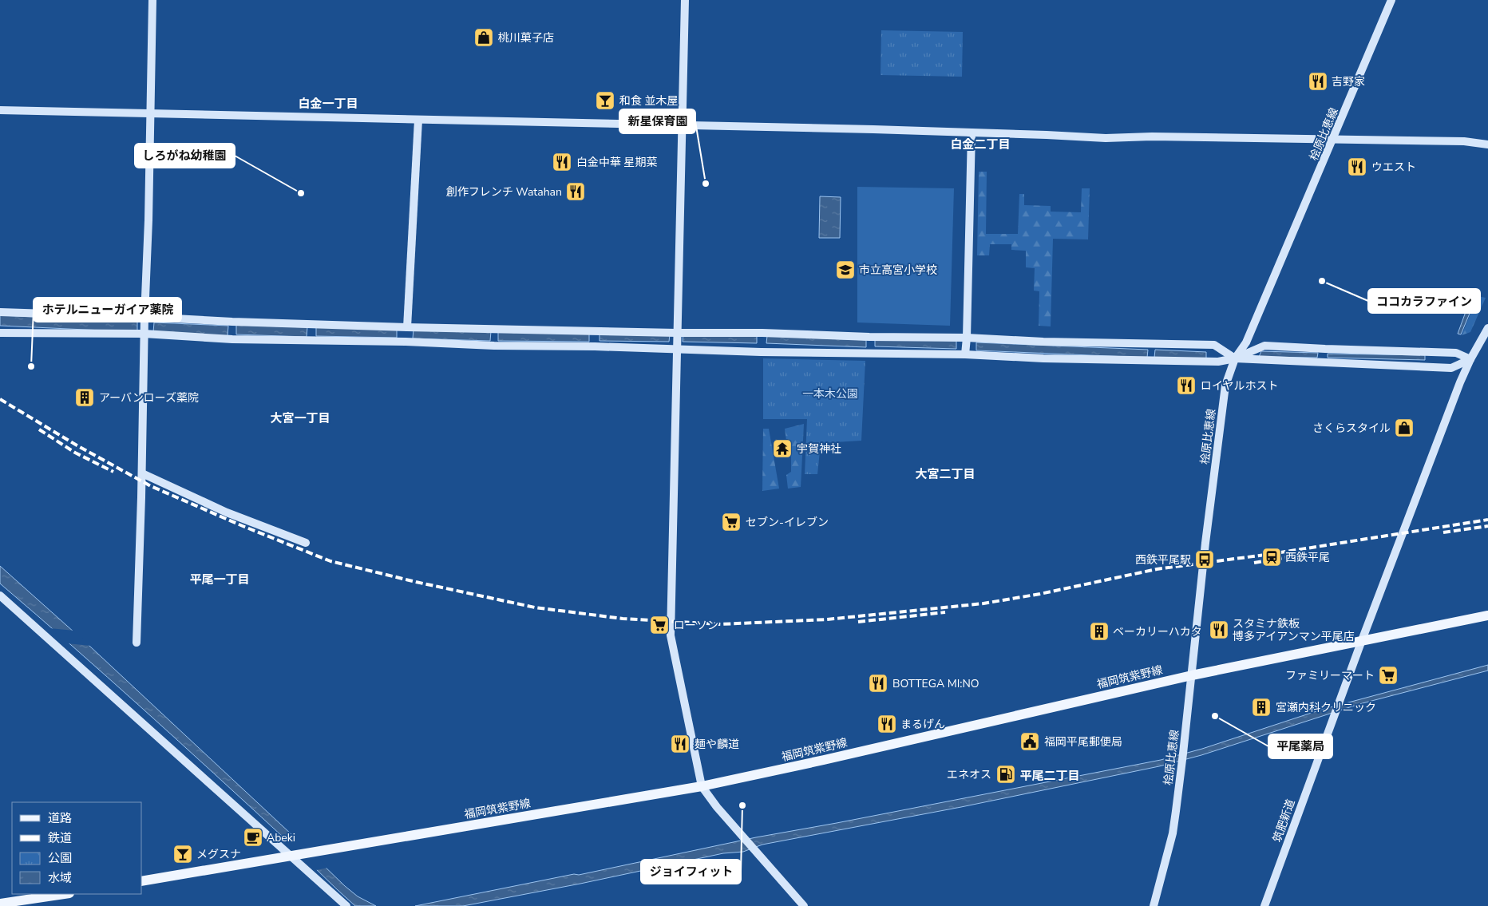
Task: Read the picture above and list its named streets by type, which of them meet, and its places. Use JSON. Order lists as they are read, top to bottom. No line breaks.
{"streets":{"main road":["福岡筑紫野線"],"street":["桧原比恵線","筑肥新道"]},"crossings":[["桧原比恵線","福岡筑紫野線"],["福岡筑紫野線","筑肥新道"]],"districts":["白金一丁目","白金二丁目","大宮一丁目","大宮二丁目","平尾一丁目","平尾二丁目"],"parks":["一本木公園"],"places":{"shop":["桃川菓子店","さくらスタイル"],"restaurant":["吉野家","白金中華 星期菜","ウエスト","創作フレンチ Watahan","ロイヤルホスト","スタミナ鉄板 博多アイアンマン平尾店","BOTTEGA MI:NO","まるげん","麺や麟道"],"bar":["和食 並木屋","メグスナ"],"other":["新星保育園","しろがね幼稚園","ココカラファイン","ホテルニューガイア薬院","平尾薬局","ジョイフィット"],"school or university":["市立高宮小学校"],"building":["アーバンローズ薬院","ベーカリーハカタ","宮瀬内科クリニック"],"temple":["宇賀神社"],"supermarket":["セブン-イレブン","ローソン","ファミリーマート"],"station":["西鉄平尾"],"bus stop":["西鉄平尾駅"],"public building":["福岡平尾郵便局"],"fuel station":["エネオス"],"cafe":["Abeki"]},"legend":["道路","鉄道","公園","水域"]}
